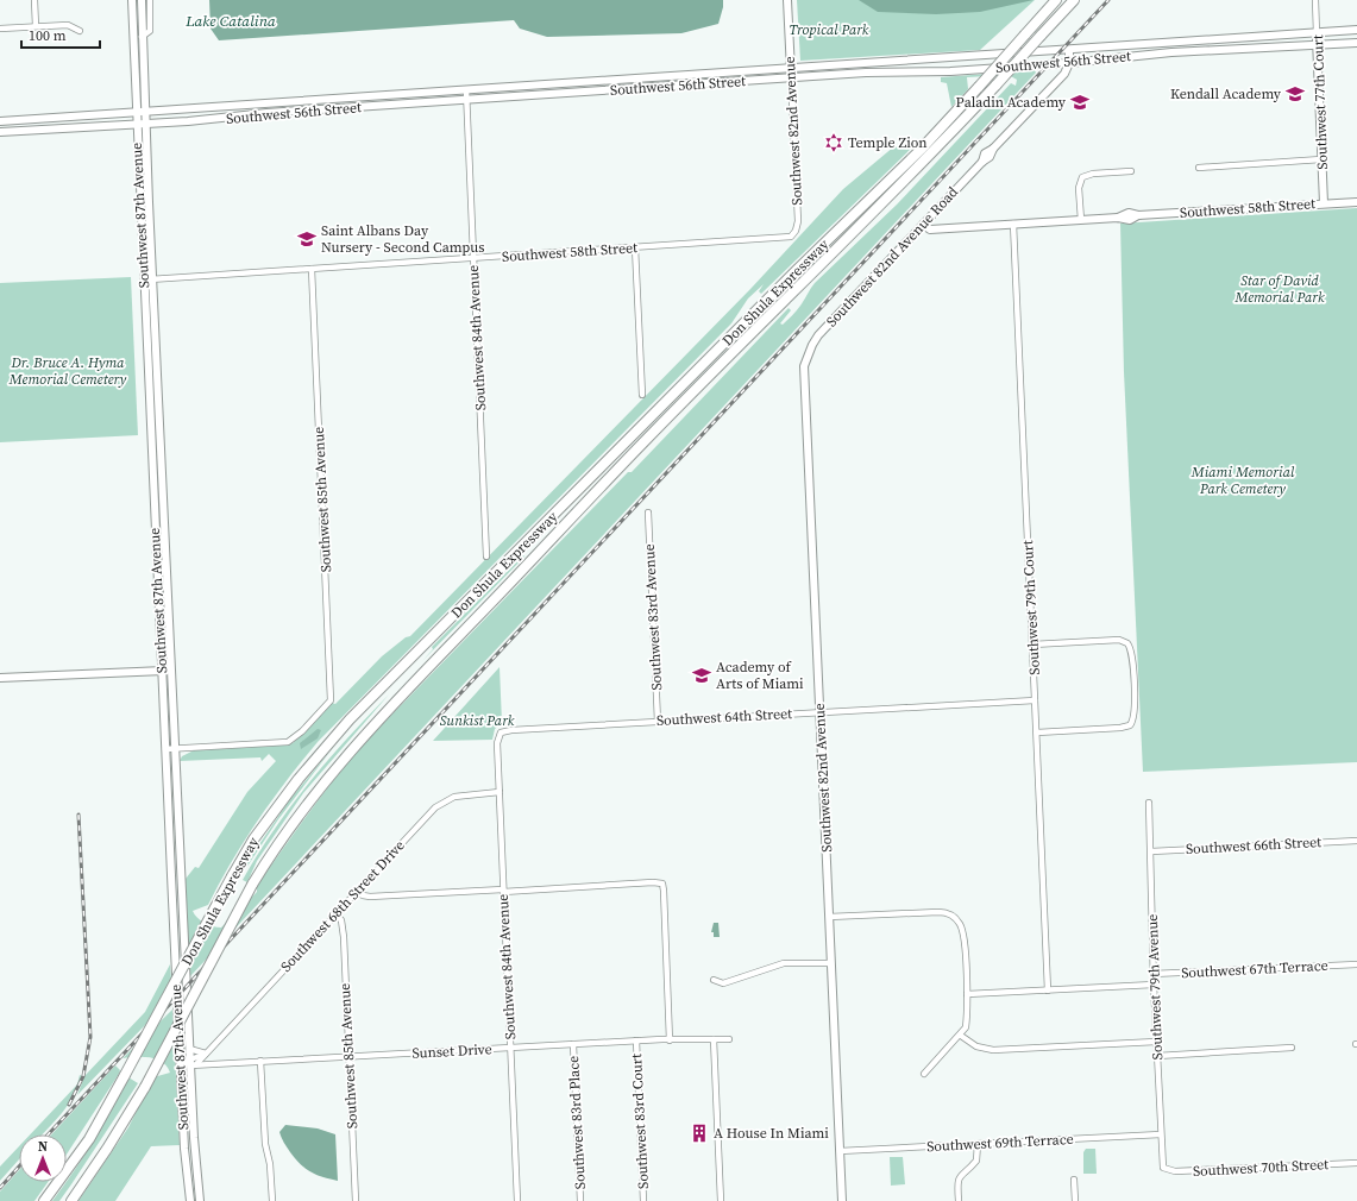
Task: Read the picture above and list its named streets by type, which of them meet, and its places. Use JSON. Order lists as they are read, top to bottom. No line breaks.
{"streets":{"highway":["Don Shula Expressway"],"main road":["Southwest 56th Street","Southwest 77th Court","Southwest 82nd Avenue","Southwest 58th Street","Southwest 87th Avenue","Southwest 82nd Avenue Road"],"street":["Southwest 84th Avenue","Southwest 85th Avenue","Southwest 79th Court","Southwest 83rd Avenue","Southwest 64th Street","Southwest 66th Street","Southwest 68th Street Drive","Southwest 67th Terrace","Southwest 79th Avenue","Sunset Drive","Southwest 83rd Court","Southwest 83rd Place","Southwest 69th Terrace","Southwest 70th Street"]},"crossings":[["Southwest 56th Street","Southwest 77th Court"],["Southwest 56th Street","Southwest 82nd Avenue"],["Southwest 56th Street","Southwest 87th Avenue"],["Southwest 56th Street","Southwest 82nd Avenue Road"],["Southwest 56th Street","Southwest 84th Avenue"],["Southwest 77th Court","Southwest 58th Street"],["Southwest 82nd Avenue","Southwest 58th Street"],["Southwest 82nd Avenue","Southwest 82nd Avenue Road"],["Southwest 82nd Avenue","Southwest 64th Street"],["Southwest 82nd Avenue","Southwest 69th Terrace"],["Southwest 58th Street","Southwest 87th Avenue"],["Southwest 58th Street","Southwest 82nd Avenue Road"],["Southwest 58th Street","Southwest 84th Avenue"],["Southwest 58th Street","Southwest 85th Avenue"],["Southwest 58th Street","Southwest 79th Court"],["Southwest 87th Avenue","Southwest 85th Avenue"],["Southwest 87th Avenue","Southwest 68th Street Drive"],["Southwest 87th Avenue","Sunset Drive"],["Southwest 84th Avenue","Southwest 64th Street"],["Southwest 84th Avenue","Southwest 68th Street Drive"],["Southwest 84th Avenue","Sunset Drive"],["Southwest 85th Avenue","Southwest 68th Street Drive"],["Southwest 85th Avenue","Sunset Drive"],["Southwest 79th Court","Southwest 64th Street"],["Southwest 83rd Avenue","Southwest 64th Street"],["Southwest 66th Street","Southwest 79th Avenue"],["Southwest 68th Street Drive","Sunset Drive"],["Southwest 67th Terrace","Southwest 79th Avenue"],["Southwest 79th Avenue","Southwest 69th Terrace"],["Southwest 79th Avenue","Southwest 70th Street"],["Sunset Drive","Southwest 83rd Court"],["Sunset Drive","Southwest 83rd Place"]],"water":["Lake Catalina"],"parks":["Tropical Park","Star of David Memorial Park","Dr. Bruce A. Hyma Memorial Cemetery","Miami Memorial Park Cemetery","Sunkist Park"],"places":{"school or university":["Kendall Academy","Paladin Academy","Saint Albans Day Nursery - Second Campus","Academy of Arts of Miami"],"synagogue":["Temple Zion"],"building":["A House In Miami"]},"scale_bar":"100 m","north":"top"}
